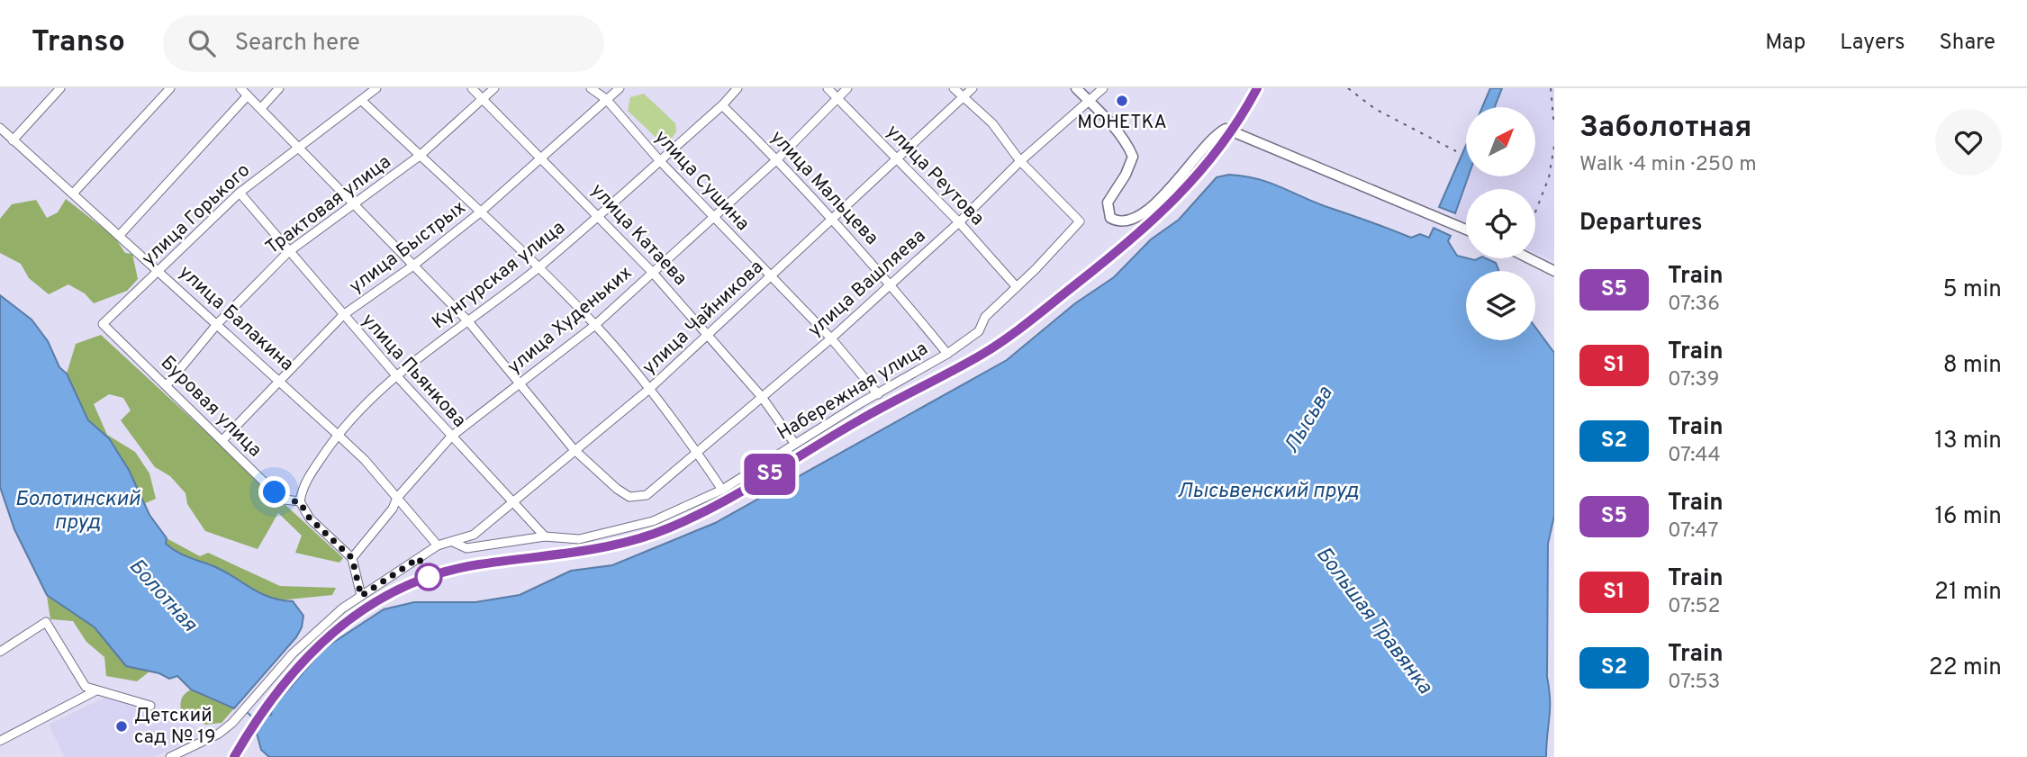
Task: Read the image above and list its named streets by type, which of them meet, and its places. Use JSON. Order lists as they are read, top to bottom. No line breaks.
{"streets":{"street":["улица Реутова","улица Сушина","улица Мальцева","Трактовая улица","улица Горького","улица Катаева","улица Быстрых","Кунгурская улица","улица Вашляева","улица Чайникова","улица Балакина","улица Худеньких","улица Пьянкова","Набережная улица","Буровая улица"]},"crossings":[["улица Реутова","улица Вашляева"],["улица Реутова","улица Чайникова"],["улица Реутова","улица Худеньких"],["улица Реутова","Набережная улица"],["улица Сушина","улица Быстрых"],["улица Сушина","Кунгурская улица"],["улица Сушина","улица Вашляева"],["улица Сушина","улица Чайникова"],["улица Сушина","улица Худеньких"],["улица Сушина","Набережная улица"],["улица Мальцева","Кунгурская улица"],["улица Мальцева","улица Вашляева"],["улица Мальцева","улица Чайникова"],["улица Мальцева","улица Худеньких"],["улица Мальцева","Набережная улица"],["Трактовая улица","улица Катаева"],["Трактовая улица","улица Балакина"],["Трактовая улица","улица Пьянкова"],["Трактовая улица","Буровая улица"],["улица Горького","улица Балакина"],["улица Горького","улица Пьянкова"],["улица Горького","Буровая улица"],["улица Катаева","улица Быстрых"],["улица Катаева","Кунгурская улица"],["улица Катаева","улица Вашляева"],["улица Катаева","улица Чайникова"],["улица Катаева","улица Худеньких"],["улица Катаева","Набережная улица"],["улица Быстрых","улица Балакина"],["улица Быстрых","улица Пьянкова"],["улица Быстрых","Буровая улица"],["Кунгурская улица","улица Балакина"],["Кунгурская улица","улица Пьянкова"],["Кунгурская улица","Буровая улица"],["улица Вашляева","улица Чайникова"],["улица Вашляева","Набережная улица"],["улица Чайникова","улица Балакина"],["улица Чайникова","улица Пьянкова"],["улица Чайникова","Набережная улица"],["улица Балакина","улица Худеньких"],["улица Худеньких","улица Пьянкова"],["улица Худеньких","Буровая улица"],["улица Пьянкова","Набережная улица"]],"water":["Лысьва","Лысьвенский пруд","Болотинский пруд","Болотная","Большая Травянка"],"places":["МОНЕТКА","Детский сад № 19"],"north":"top right","page":{"header":"Transo","search":"Search here","nav":["Map","Layers","Share"],"on_map":"S5","heading":[["Заболотная","Walk · 4 min · 250 m"],"Departures"],"list":[{"mark":"S5","name":"Train","note":"07:36","value":"5 min"},{"mark":"S1","name":"Train","note":"07:39","value":"8 min"},{"mark":"S2","name":"Train","note":"07:44","value":"13 min"},{"mark":"S5","name":"Train","note":"07:47","value":"16 min"},{"mark":"S1","name":"Train","note":"07:52","value":"21 min"},{"mark":"S2","name":"Train","note":"07:53","value":"22 min"}]}}
